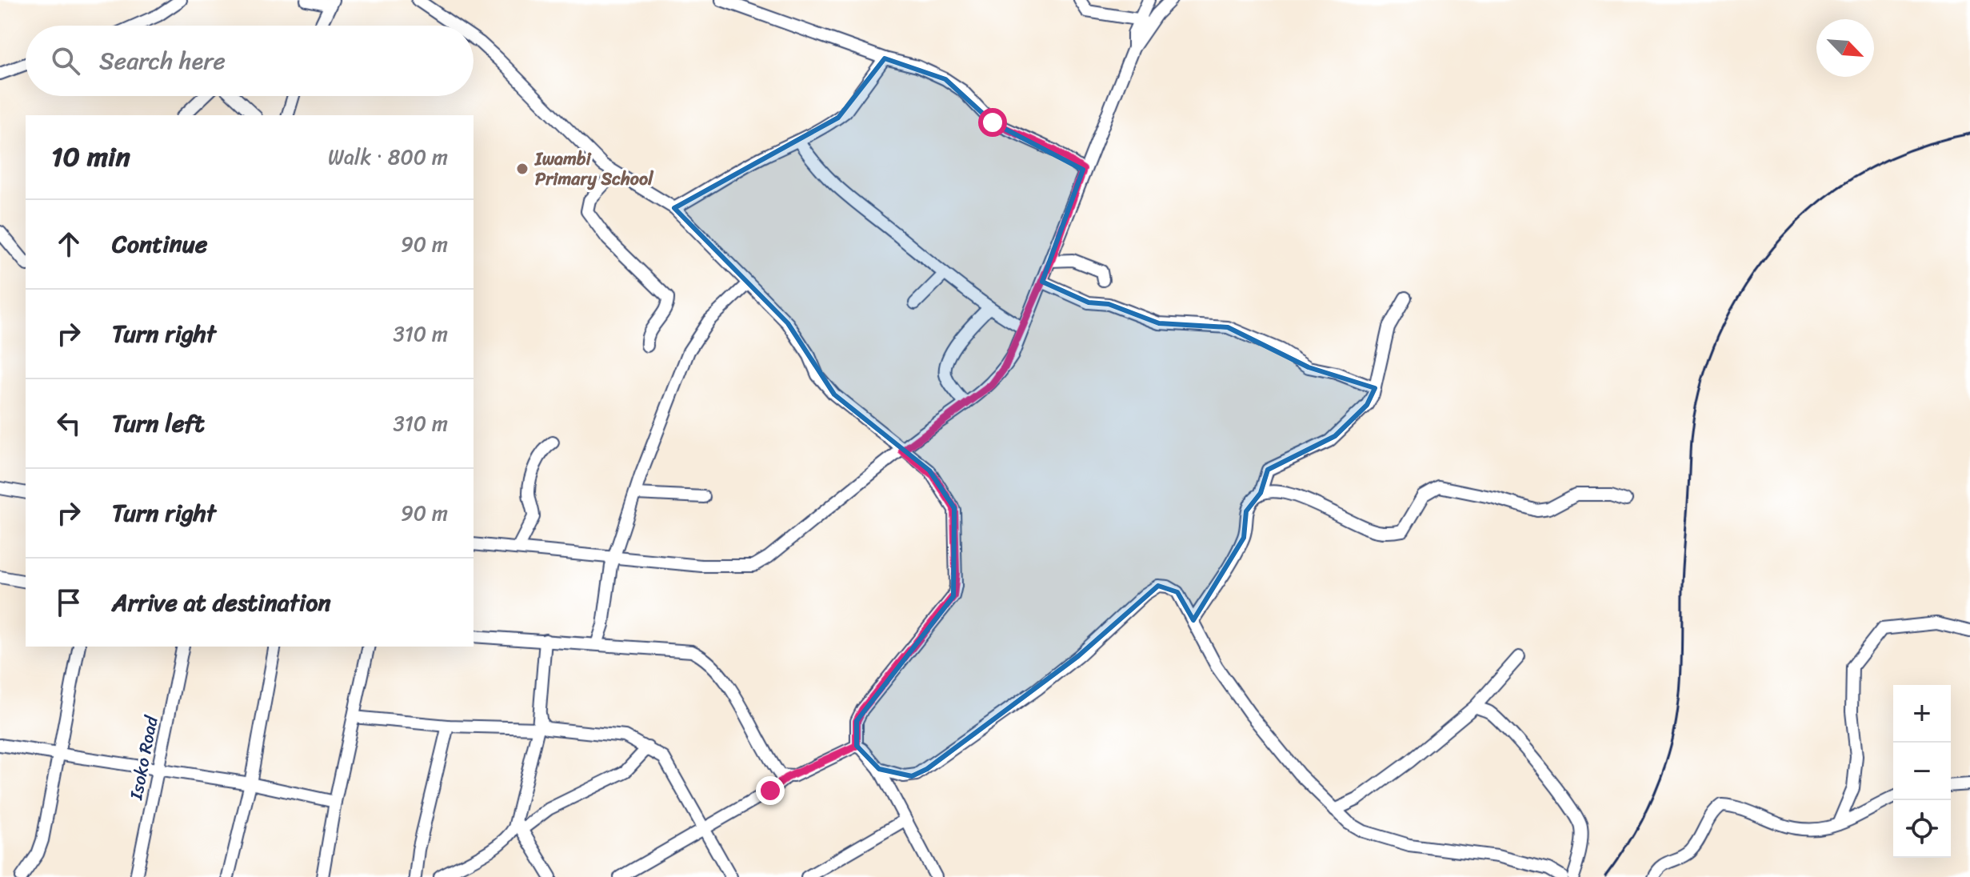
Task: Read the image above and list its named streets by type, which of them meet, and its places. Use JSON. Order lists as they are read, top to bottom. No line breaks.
{"streets":{"street":["Isoko Road"]},"places":["Iwambi Primary School"],"north":"bottom right","page":{"search":"Search here","heading":["10 min","Walk · 800 m"],"list":[["Continue","90 m"],["Turn right","310 m"],["Turn left","310 m"],["Turn right","90 m"],"Arrive at destination"],"map_buttons":["+","−"]}}
